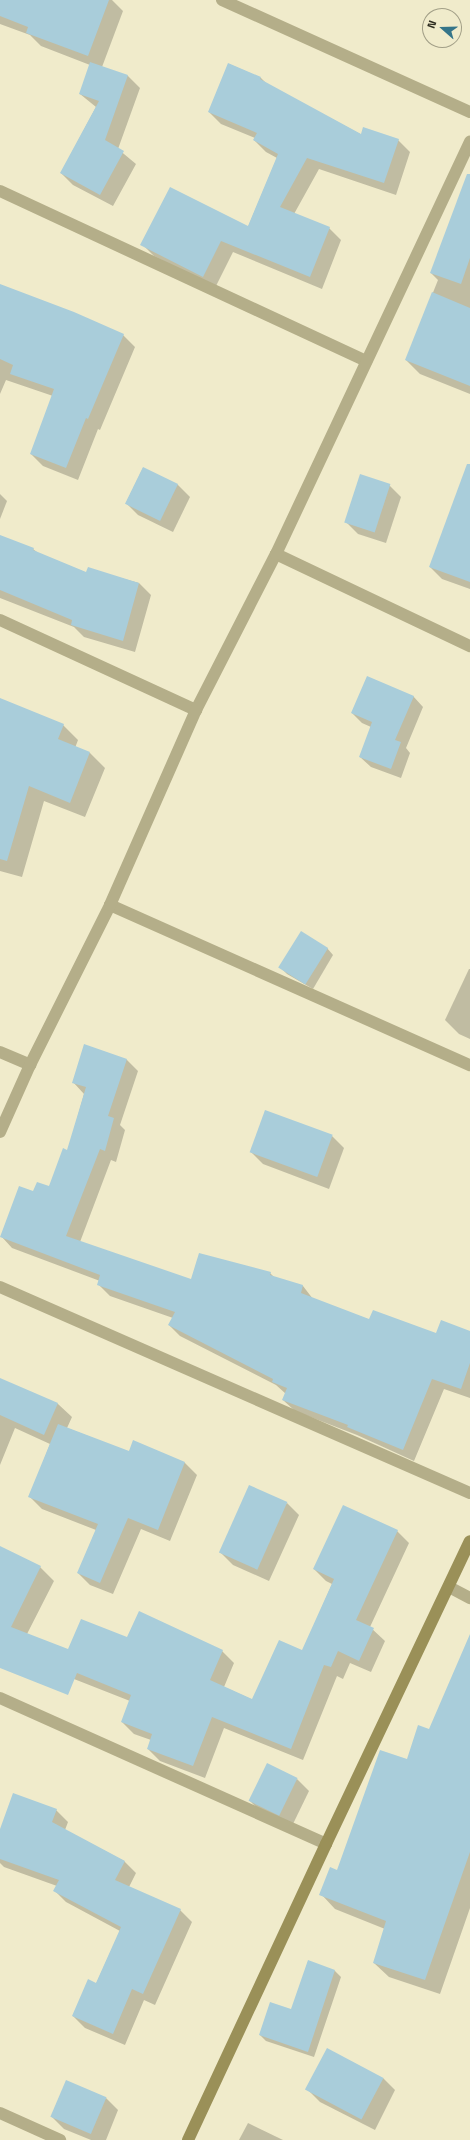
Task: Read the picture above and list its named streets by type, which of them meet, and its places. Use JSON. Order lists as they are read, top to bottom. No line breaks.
{"north":"left"}
